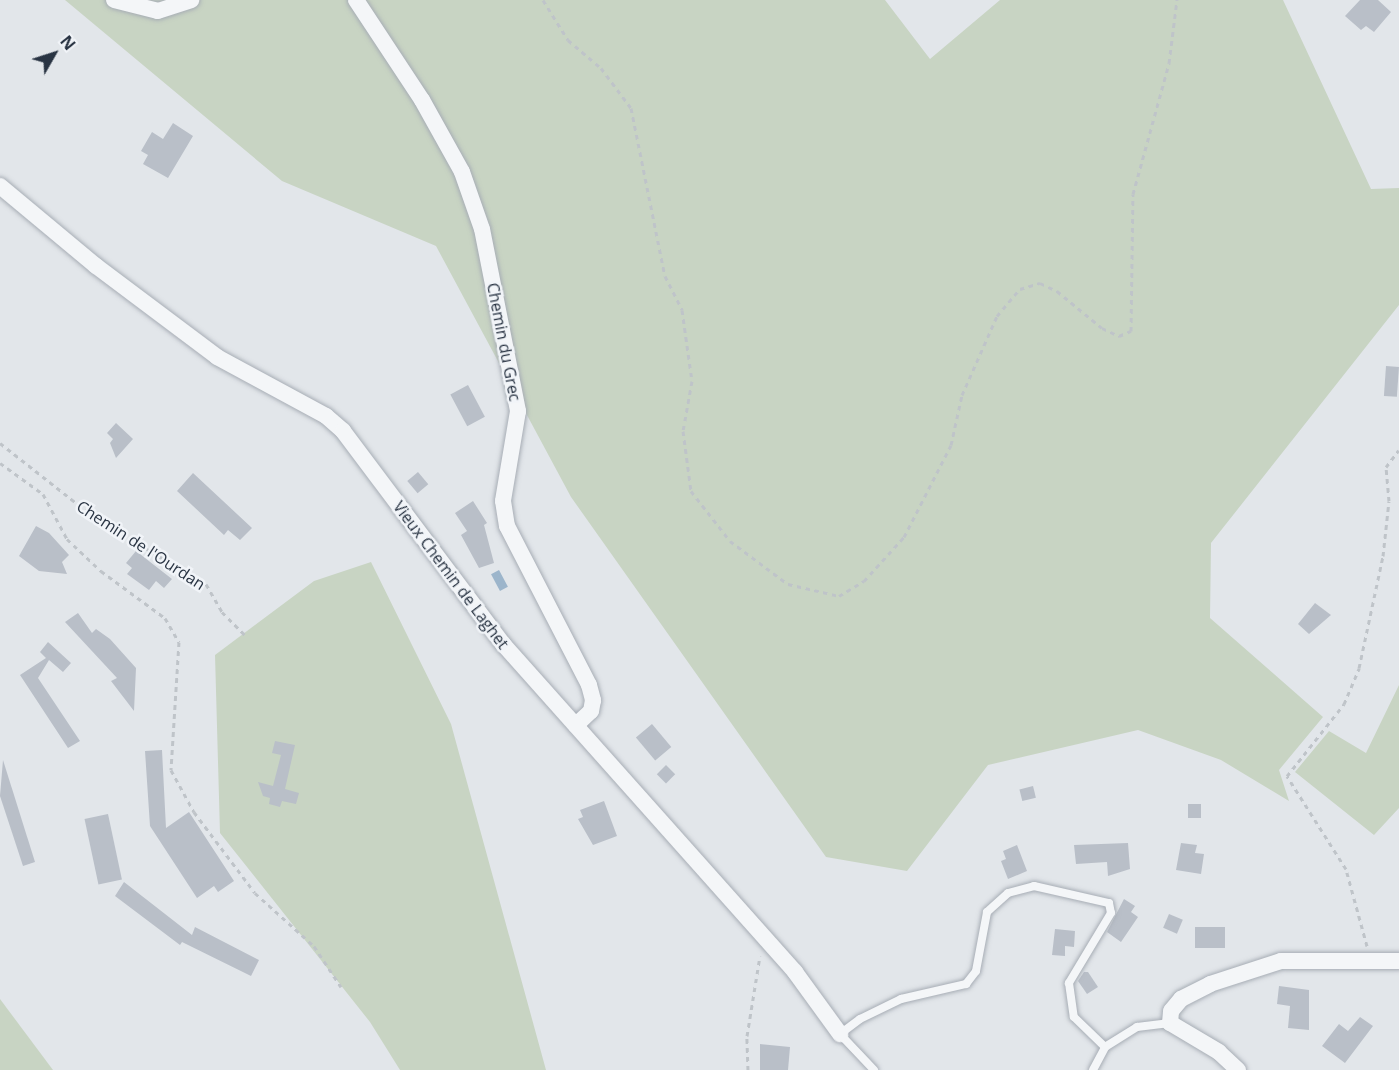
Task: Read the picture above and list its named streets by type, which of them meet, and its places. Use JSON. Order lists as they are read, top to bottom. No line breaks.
{"streets":{"street":["Chemin du Grec","Vieux Chemin de Laghet"],"path":["Chemin de l'Ourdan"]},"crossings":[["Chemin du Grec","Vieux Chemin de Laghet"]],"north":"top right"}
